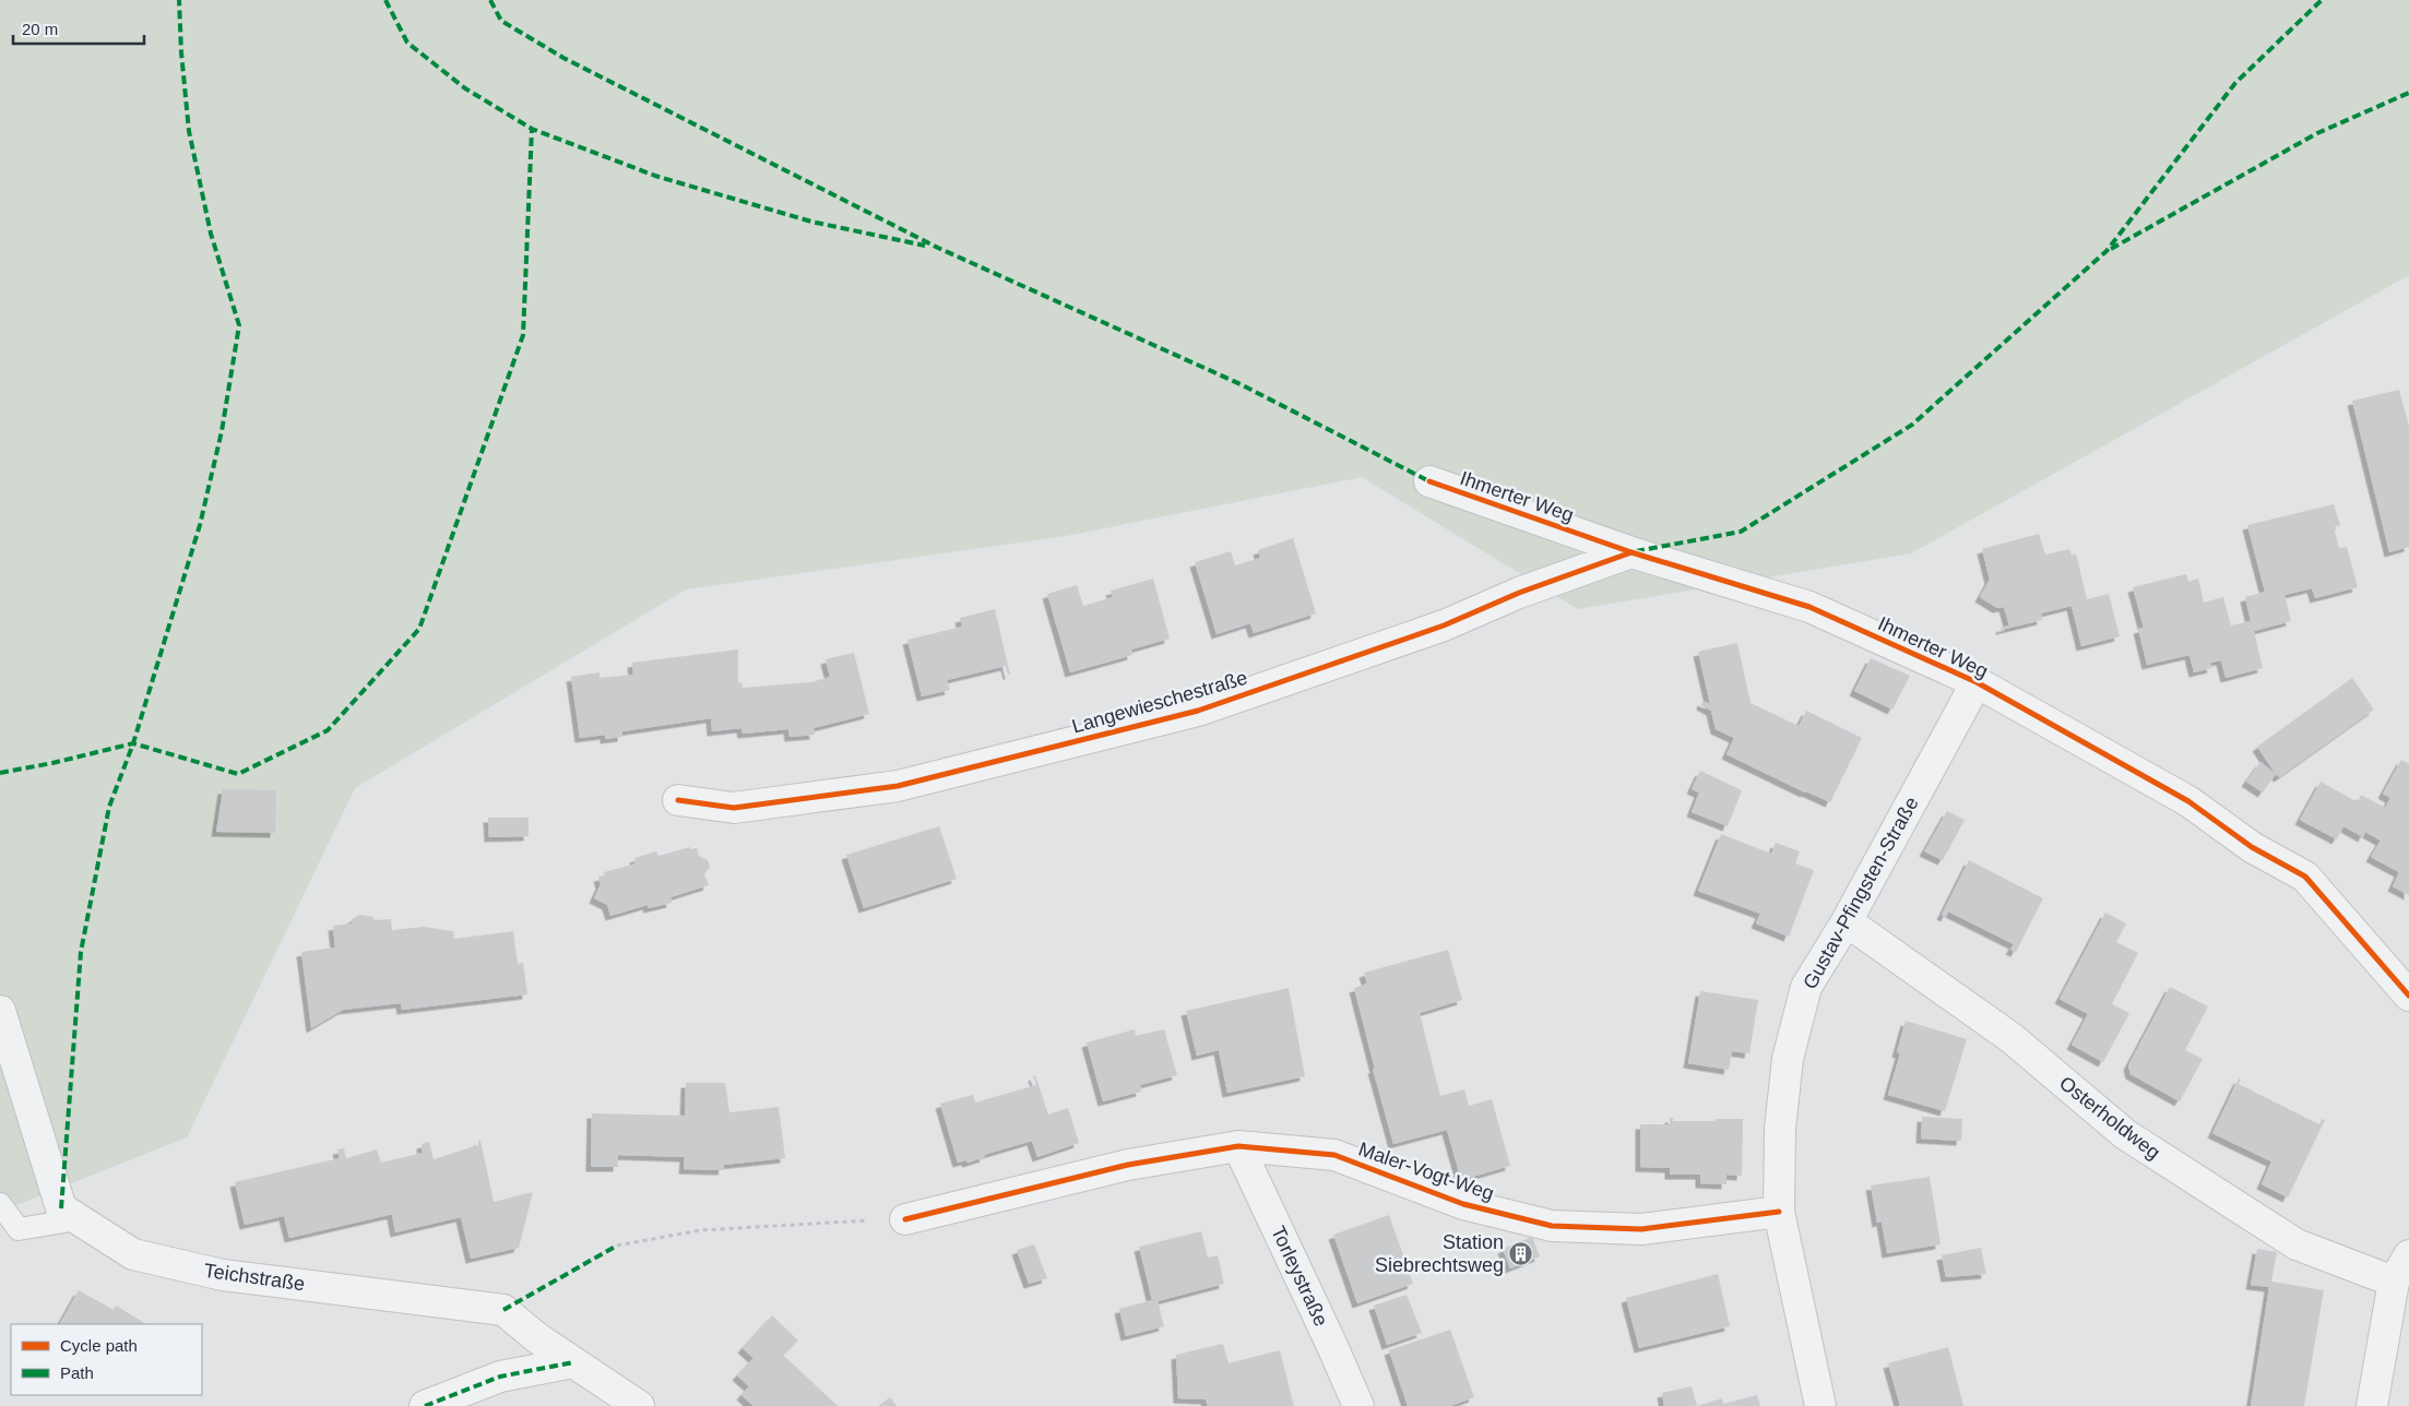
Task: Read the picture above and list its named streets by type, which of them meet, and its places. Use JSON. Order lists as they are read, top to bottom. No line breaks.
{"streets":{"street":["Ihmerter Weg","Langewieschestraße","Gustav-Pfingsten-Straße","Osterholdweg","Maler-Vogt-Weg","Torleystraße","Teichstraße"]},"crossings":[["Ihmerter Weg","Langewieschestraße"],["Ihmerter Weg","Gustav-Pfingsten-Straße"],["Gustav-Pfingsten-Straße","Osterholdweg"],["Gustav-Pfingsten-Straße","Maler-Vogt-Weg"],["Maler-Vogt-Weg","Torleystraße"]],"places":{"building":["Station Siebrechtsweg"]},"legend":["Cycle path","Path"],"scale_bar":"20 m"}
